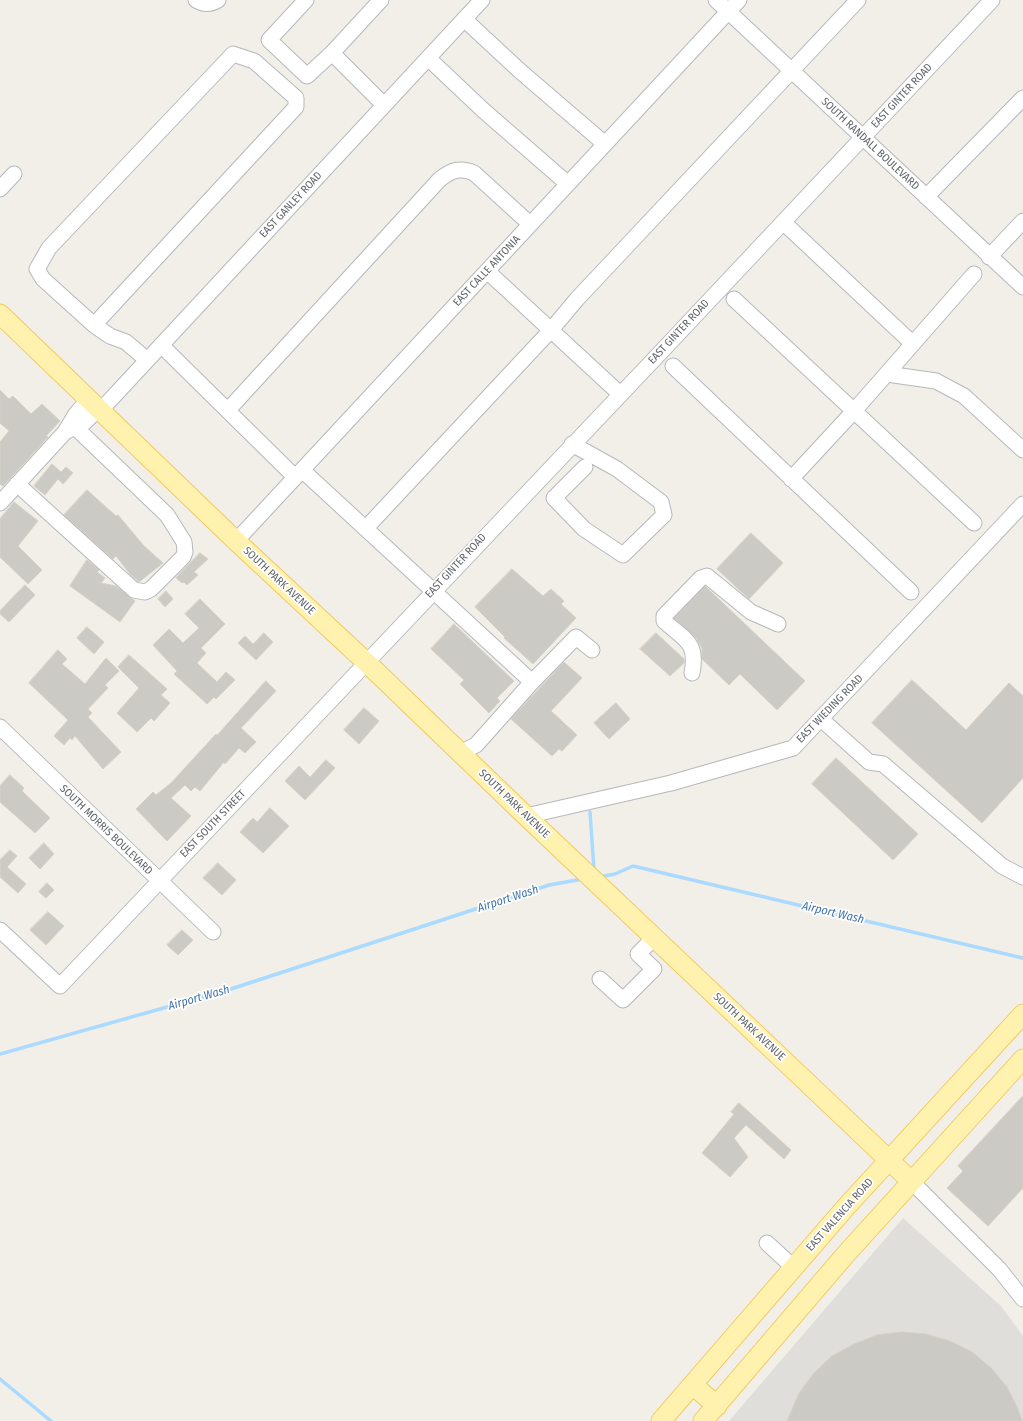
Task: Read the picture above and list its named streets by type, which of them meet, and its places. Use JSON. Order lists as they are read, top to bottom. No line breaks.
{"streets":{"main road":["SOUTH PARK AVENUE","EAST VALENCIA ROAD"],"street":["EAST GINTER ROAD","SOUTH RANDALL BOULEVARD","EAST GANLEY ROAD","EAST CALLE ANTONIA","EAST WIEDING ROAD","EAST SOUTH STREET","SOUTH MORRIS BOULEVARD"]},"crossings":[["EAST GINTER ROAD","SOUTH RANDALL BOULEVARD"],["EAST GINTER ROAD","SOUTH PARK AVENUE"],["EAST GINTER ROAD","EAST SOUTH STREET"],["SOUTH RANDALL BOULEVARD","EAST CALLE ANTONIA"],["EAST GANLEY ROAD","SOUTH PARK AVENUE"],["EAST CALLE ANTONIA","SOUTH PARK AVENUE"],["SOUTH PARK AVENUE","EAST WIEDING ROAD"],["SOUTH PARK AVENUE","EAST SOUTH STREET"],["SOUTH PARK AVENUE","EAST VALENCIA ROAD"],["EAST SOUTH STREET","SOUTH MORRIS BOULEVARD"]],"water":["Airport Wash"]}
